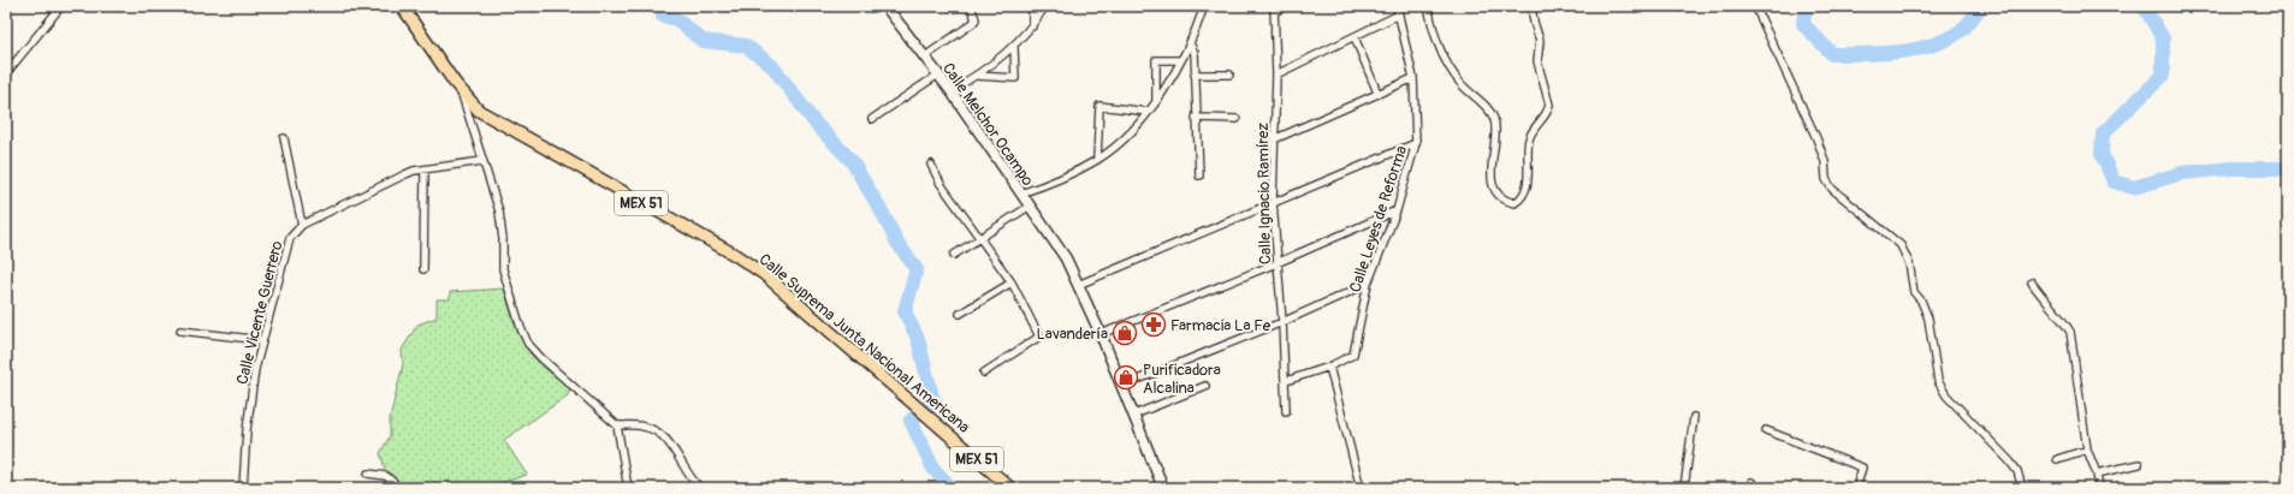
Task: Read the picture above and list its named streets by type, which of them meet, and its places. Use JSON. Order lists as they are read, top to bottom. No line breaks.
{"streets":{"main road":["MEX 51","Calle Suprema Junta Nacional Americana"],"street":["Calle Melchor Ocampo","Calle Ignacio Ramírez","Calle Leyes de Reforma","Calle Vicente Guerrero"]},"places":{"pharmacy":["Farmacia La Fe"],"shop":["Lavandería","Purificadora Alcalina"]}}
